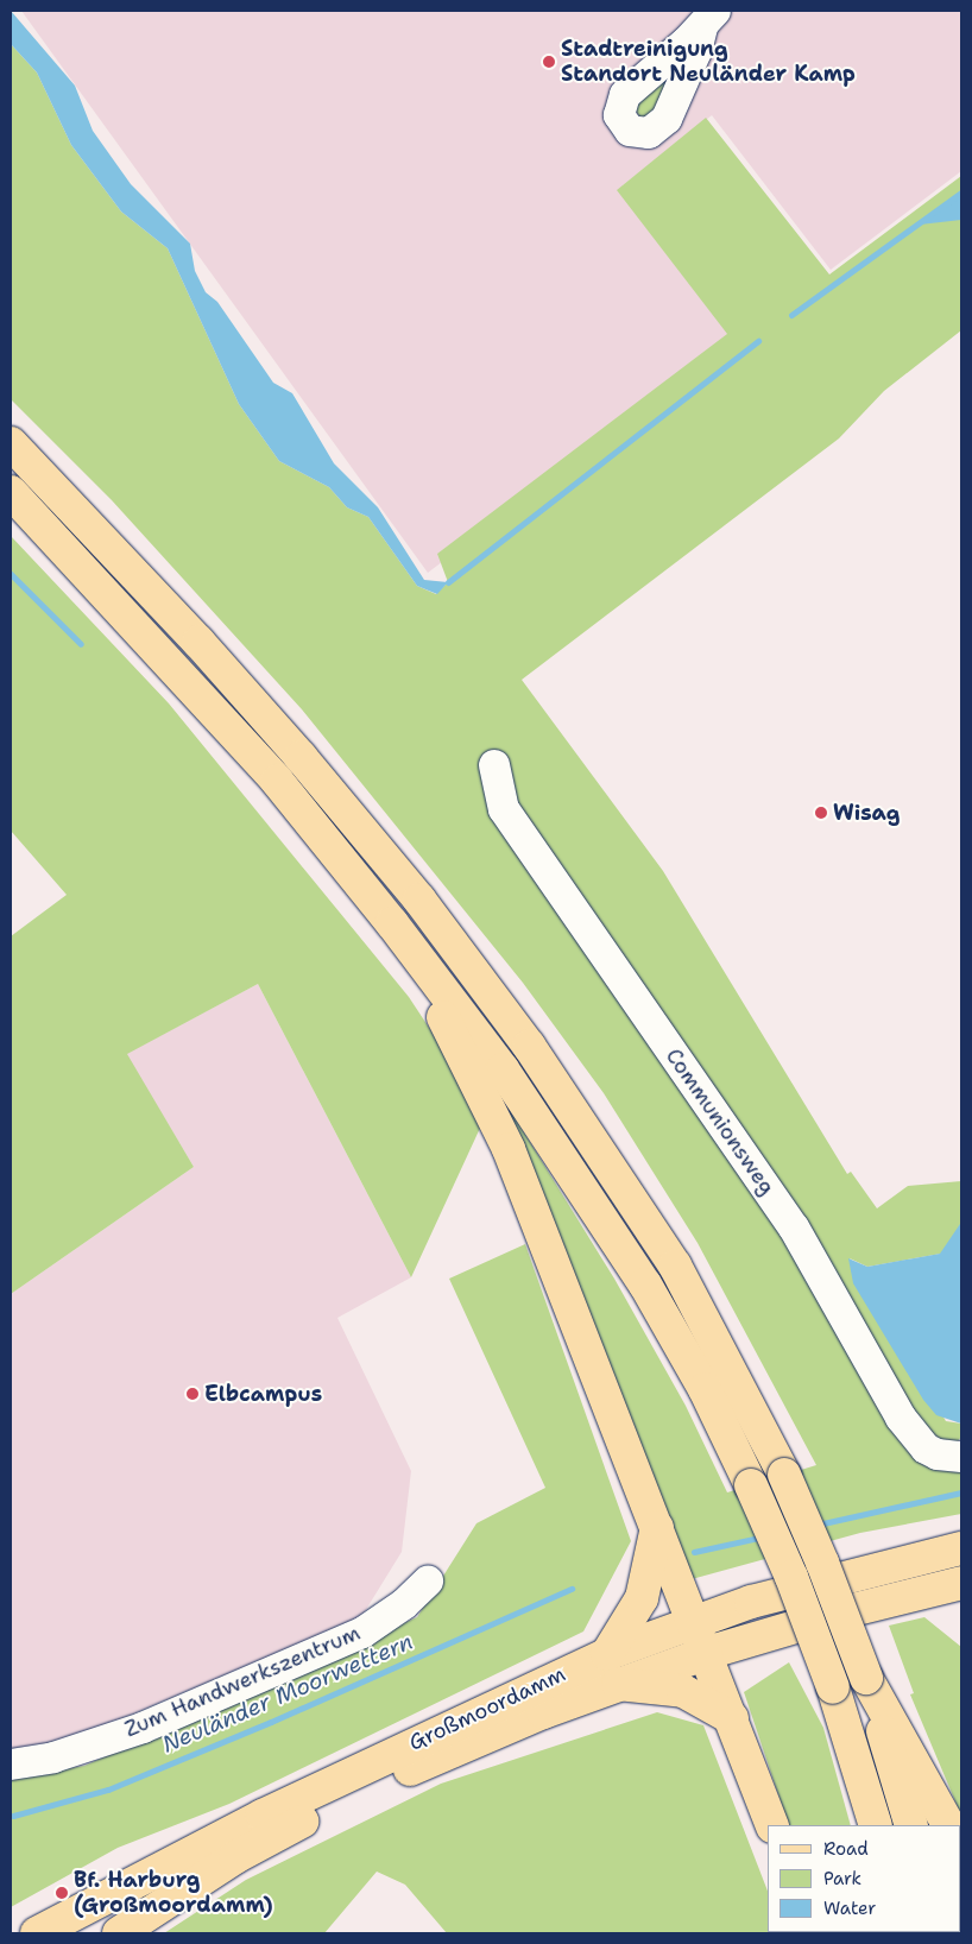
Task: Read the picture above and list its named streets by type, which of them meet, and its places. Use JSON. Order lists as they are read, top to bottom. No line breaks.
{"streets":{"main road":["Großmoordamm"],"street":["Communionsweg","Zum Handwerkszentrum"]},"water":["Neuländer Moorwettern"],"places":["Stadtreinigung Standort Neuländer Kamp","Wisag","Elbcampus","Bf. Harburg (Großmoordamm)"],"legend":["Road","Park","Water"]}
